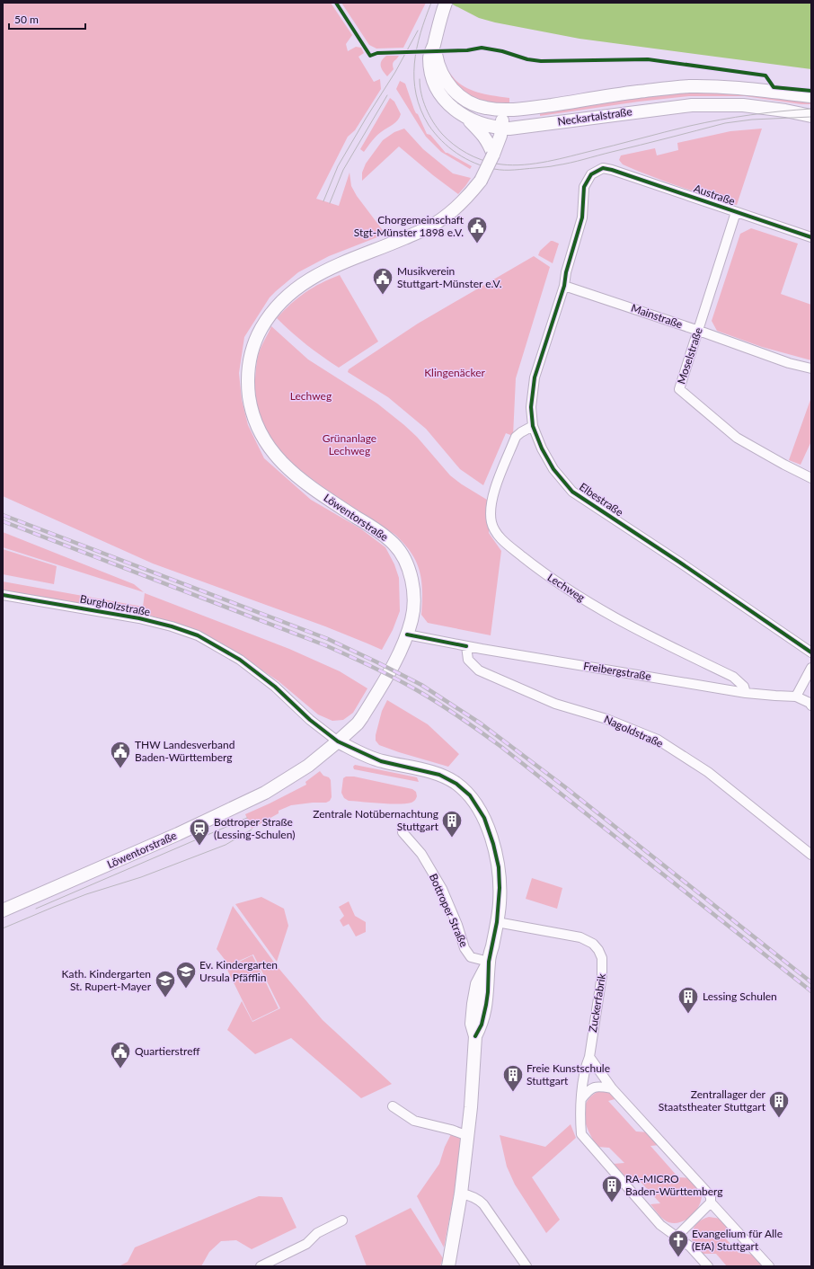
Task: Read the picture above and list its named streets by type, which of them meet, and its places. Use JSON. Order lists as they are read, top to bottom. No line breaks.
{"streets":{"main road":["Neckartalstraße","Löwentorstraße"],"street":["Austraße","Mainstraße","Moselstraße","Elbestraße","Lechweg","Burgholzstraße","Freibergstraße","Nagoldstraße","Bottroper Straße","Zuckerfabrik"]},"crossings":[["Neckartalstraße","Löwentorstraße"],["Austraße","Moselstraße"],["Austraße","Elbestraße"],["Mainstraße","Moselstraße"],["Mainstraße","Elbestraße"],["Elbestraße","Lechweg"],["Löwentorstraße","Burgholzstraße"],["Löwentorstraße","Freibergstraße"],["Lechweg","Freibergstraße"],["Freibergstraße","Nagoldstraße"]],"parks":["Klingenäcker","Lechweg","Grünanlage Lechweg"],"places":{"public building":["Chorgemeinschaft Stgt-Münster 1898 e.V.","Musikverein Stuttgart-Münster e.V.","THW Landesverband Baden-Württemberg","Quartierstreff"],"building":["Zentrale Notübernachtung Stuttgart","Lessing Schulen","Freie Kunstschule Stuttgart","Zentrallager der Staatstheater Stuttgart","RA-MICRO Baden-Württemberg"],"station":["Bottroper Straße (Lessing-Schulen)"],"school or university":["Ev. Kindergarten Ursula Pfäfflin","Kath. Kindergarten St. Rupert-Mayer"],"church":["Evangelium für Alle (EfA) Stuttgart"]},"scale_bar":"50 m"}
